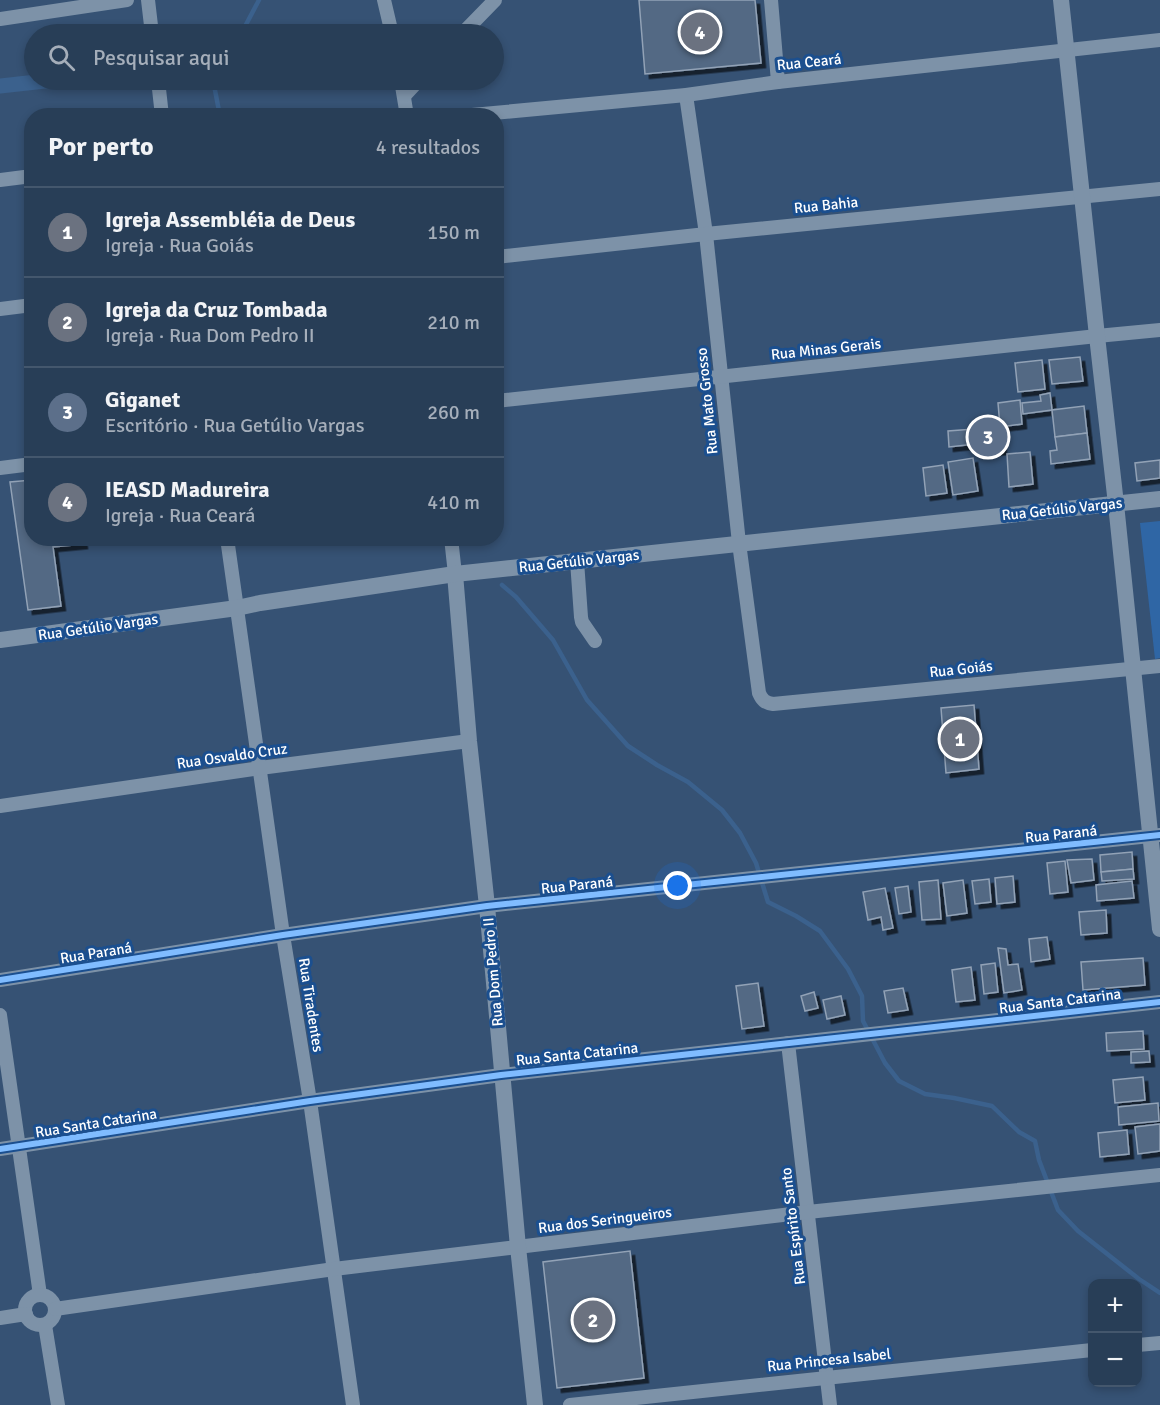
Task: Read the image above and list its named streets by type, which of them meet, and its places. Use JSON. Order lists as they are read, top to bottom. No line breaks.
{"streets":{"street":["Rua Ceará","Rua Bahia","Rua Minas Gerais","Rua Mato Grosso","Rua Getúlio Vargas","Rua Goiás","Rua Osvaldo Cruz","Rua Paraná","Rua Dom Pedro II","Rua Santa Catarina","Rua Tiradentes","Rua dos Seringueiros","Rua Espírito Santo","Rua Princesa Isabel"]},"crossings":[["Rua Ceará","Rua Mato Grosso"],["Rua Bahia","Rua Mato Grosso"],["Rua Minas Gerais","Rua Mato Grosso"],["Rua Mato Grosso","Rua Getúlio Vargas"],["Rua Mato Grosso","Rua Goiás"],["Rua Getúlio Vargas","Rua Dom Pedro II"],["Rua Getúlio Vargas","Rua Tiradentes"],["Rua Osvaldo Cruz","Rua Dom Pedro II"],["Rua Osvaldo Cruz","Rua Tiradentes"],["Rua Paraná","Rua Dom Pedro II"],["Rua Paraná","Rua Tiradentes"],["Rua Dom Pedro II","Rua Santa Catarina"],["Rua Dom Pedro II","Rua dos Seringueiros"],["Rua Santa Catarina","Rua Tiradentes"],["Rua Santa Catarina","Rua Espírito Santo"],["Rua Tiradentes","Rua dos Seringueiros"],["Rua dos Seringueiros","Rua Espírito Santo"],["Rua Espírito Santo","Rua Princesa Isabel"]],"page":{"pins":["4","3","1","2"],"search":"Pesquisar aqui","heading":["Por perto","4 resultados"],"list":[{"mark":"1","name":"Igreja Assembléia de Deus","note":"Igreja · Rua Goiás","value":"150 m"},{"mark":"2","name":"Igreja da Cruz Tombada","note":"Igreja · Rua Dom Pedro II","value":"210 m"},{"mark":"3","name":"Giganet","note":"Escritório · Rua Getúlio Vargas","value":"260 m"},{"mark":"4","name":"IEASD Madureira","note":"Igreja · Rua Ceará","value":"410 m"}],"map_buttons":["+","−"]}}
